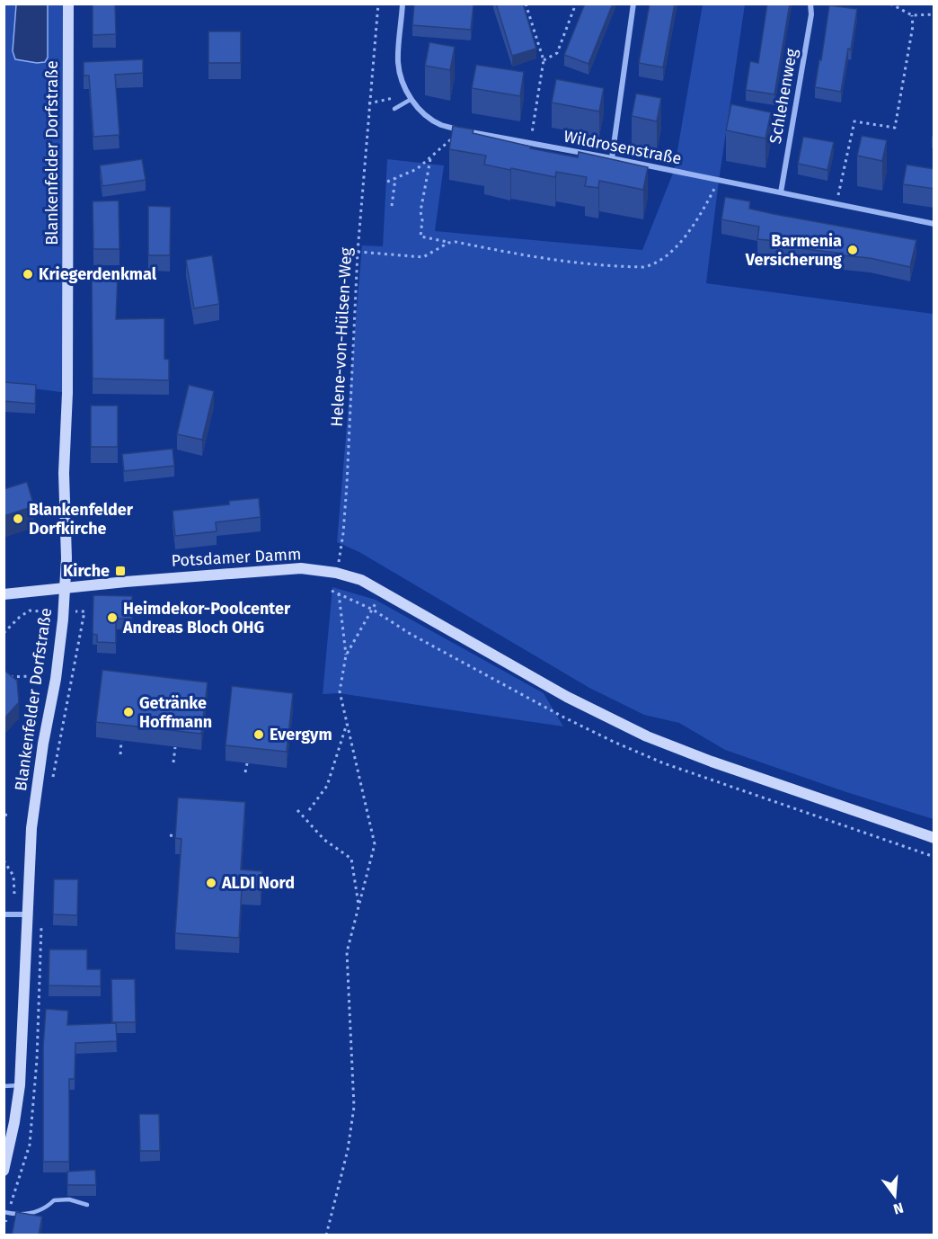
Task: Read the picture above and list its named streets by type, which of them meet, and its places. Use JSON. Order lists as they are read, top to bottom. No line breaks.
{"streets":{"main road":["Blankenfelder Dorfstraße","Potsdamer Damm"],"street":["Schlehenweg","Wildrosenstraße"],"path":["Helene-von-Hülsen-Weg"]},"crossings":[["Schlehenweg","Wildrosenstraße"],["Blankenfelder Dorfstraße","Potsdamer Damm"],["Helene-von-Hülsen-Weg","Potsdamer Damm"]],"places":{"other":["Barmenia Versicherung","Kriegerdenkmal","Blankenfelder Dorfkirche","Heimdekor-Poolcenter Andreas Bloch OHG","Getränke Hoffmann","Evergym","ALDI Nord"],"transit":["Kirche"]},"north":"bottom"}
